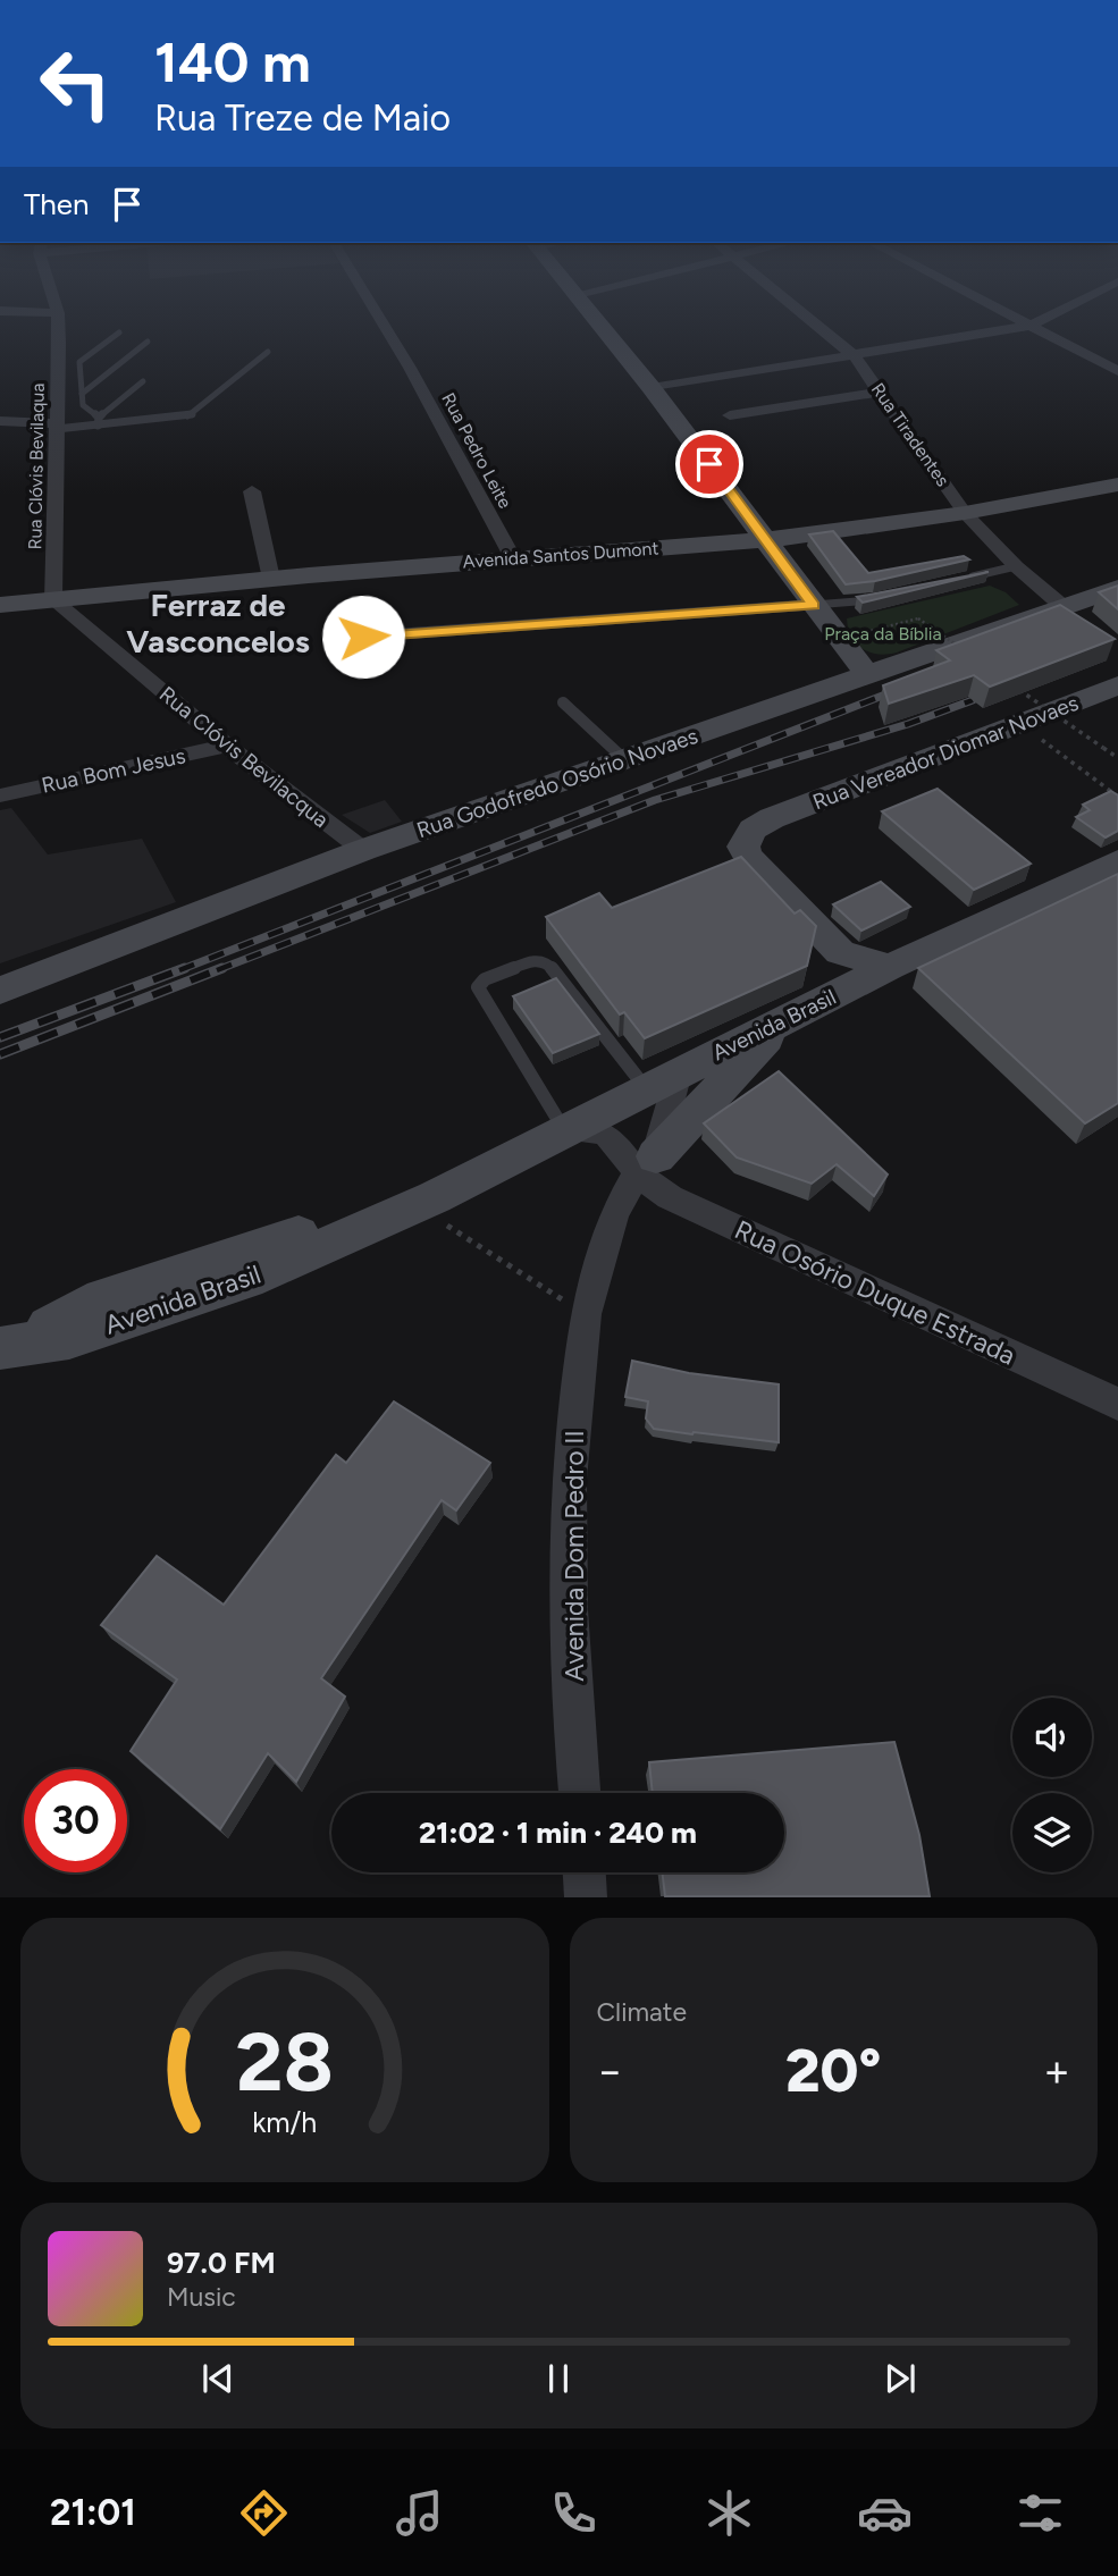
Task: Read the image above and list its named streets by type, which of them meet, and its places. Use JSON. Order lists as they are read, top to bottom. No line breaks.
{"streets":{"main road":["Avenida Santos Dumont","Rua Vereador Diomar Novaes","Rua Godofredo Osório Novaes","Avenida Brasil"],"street":["Rua Tiradentes","Rua Pedro Leite","Rua Clóvis Bevilaqua","Rua Clóvis Bevilacqua","Rua Bom Jesus","Rua Osório Duque Estrada","Avenida Dom Pedro II"]},"crossings":[["Rua Tiradentes","Avenida Santos Dumont"],["Rua Tiradentes","Rua Godofredo Osório Novaes"],["Rua Pedro Leite","Avenida Santos Dumont"],["Rua Clóvis Bevilaqua","Avenida Santos Dumont"],["Rua Clóvis Bevilaqua","Rua Clóvis Bevilacqua"],["Avenida Santos Dumont","Rua Clóvis Bevilacqua"],["Rua Clóvis Bevilacqua","Rua Bom Jesus"],["Rua Clóvis Bevilacqua","Rua Godofredo Osório Novaes"],["Avenida Brasil","Avenida Dom Pedro II"],["Rua Osório Duque Estrada","Avenida Dom Pedro II"]],"districts":["Ferraz de Vasconcelos"],"parks":["Praça da Bíblia"],"page":{"turn":["140 m","Rua Treze de Maio"],"then":"Then","limit":"30","trip":"21:02 · 1 min · 240 m","tile":"Climate","heat":["−","20°","+"],"song":["97.0 FM","Music"],"tabs":"21:01","gauge":["28","km/h"]}}
